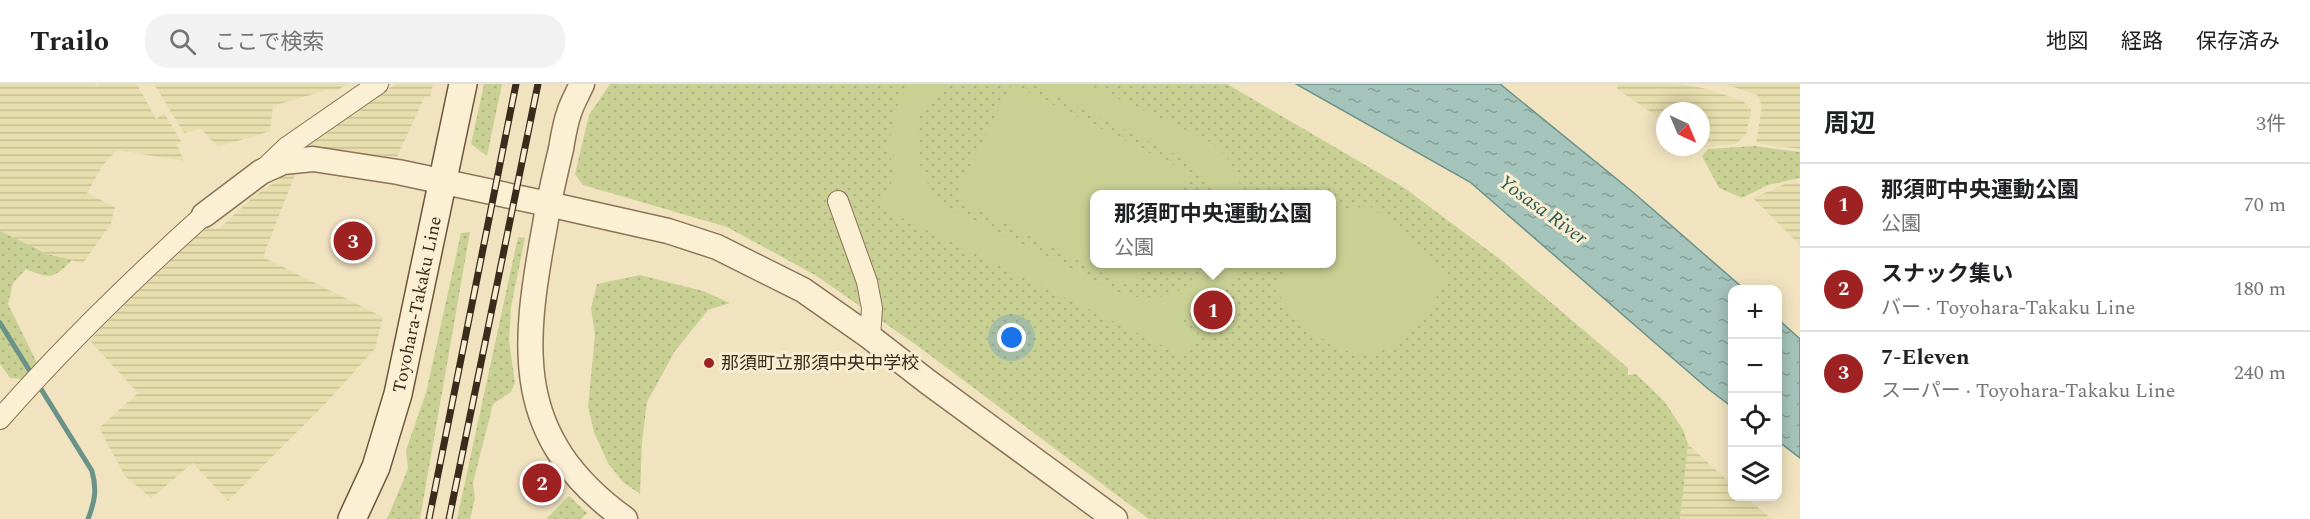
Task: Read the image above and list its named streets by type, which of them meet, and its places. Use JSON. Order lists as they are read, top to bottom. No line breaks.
{"streets":{"main road":["Toyohara-Takaku Line"]},"water":["Yosasa River"],"places":["那須町立那須中央中学校"],"north":"bottom right","page":{"header":"Trailo","search":"ここで検索","nav":["地図","経路","保存済み"],"heading":["周辺","3件"],"list":[{"mark":"1","name":"那須町中央運動公園","note":"公園","value":"70 m"},{"mark":"2","name":"スナック集い","note":"バー · Toyohara-Takaku Line","value":"180 m"},{"mark":"3","name":"7-Eleven","note":"スーパー · Toyohara-Takaku Line","value":"240 m"}],"popup":["那須町中央運動公園","公園"],"pins":["3","1","2"],"map_buttons":["+","−"]}}
